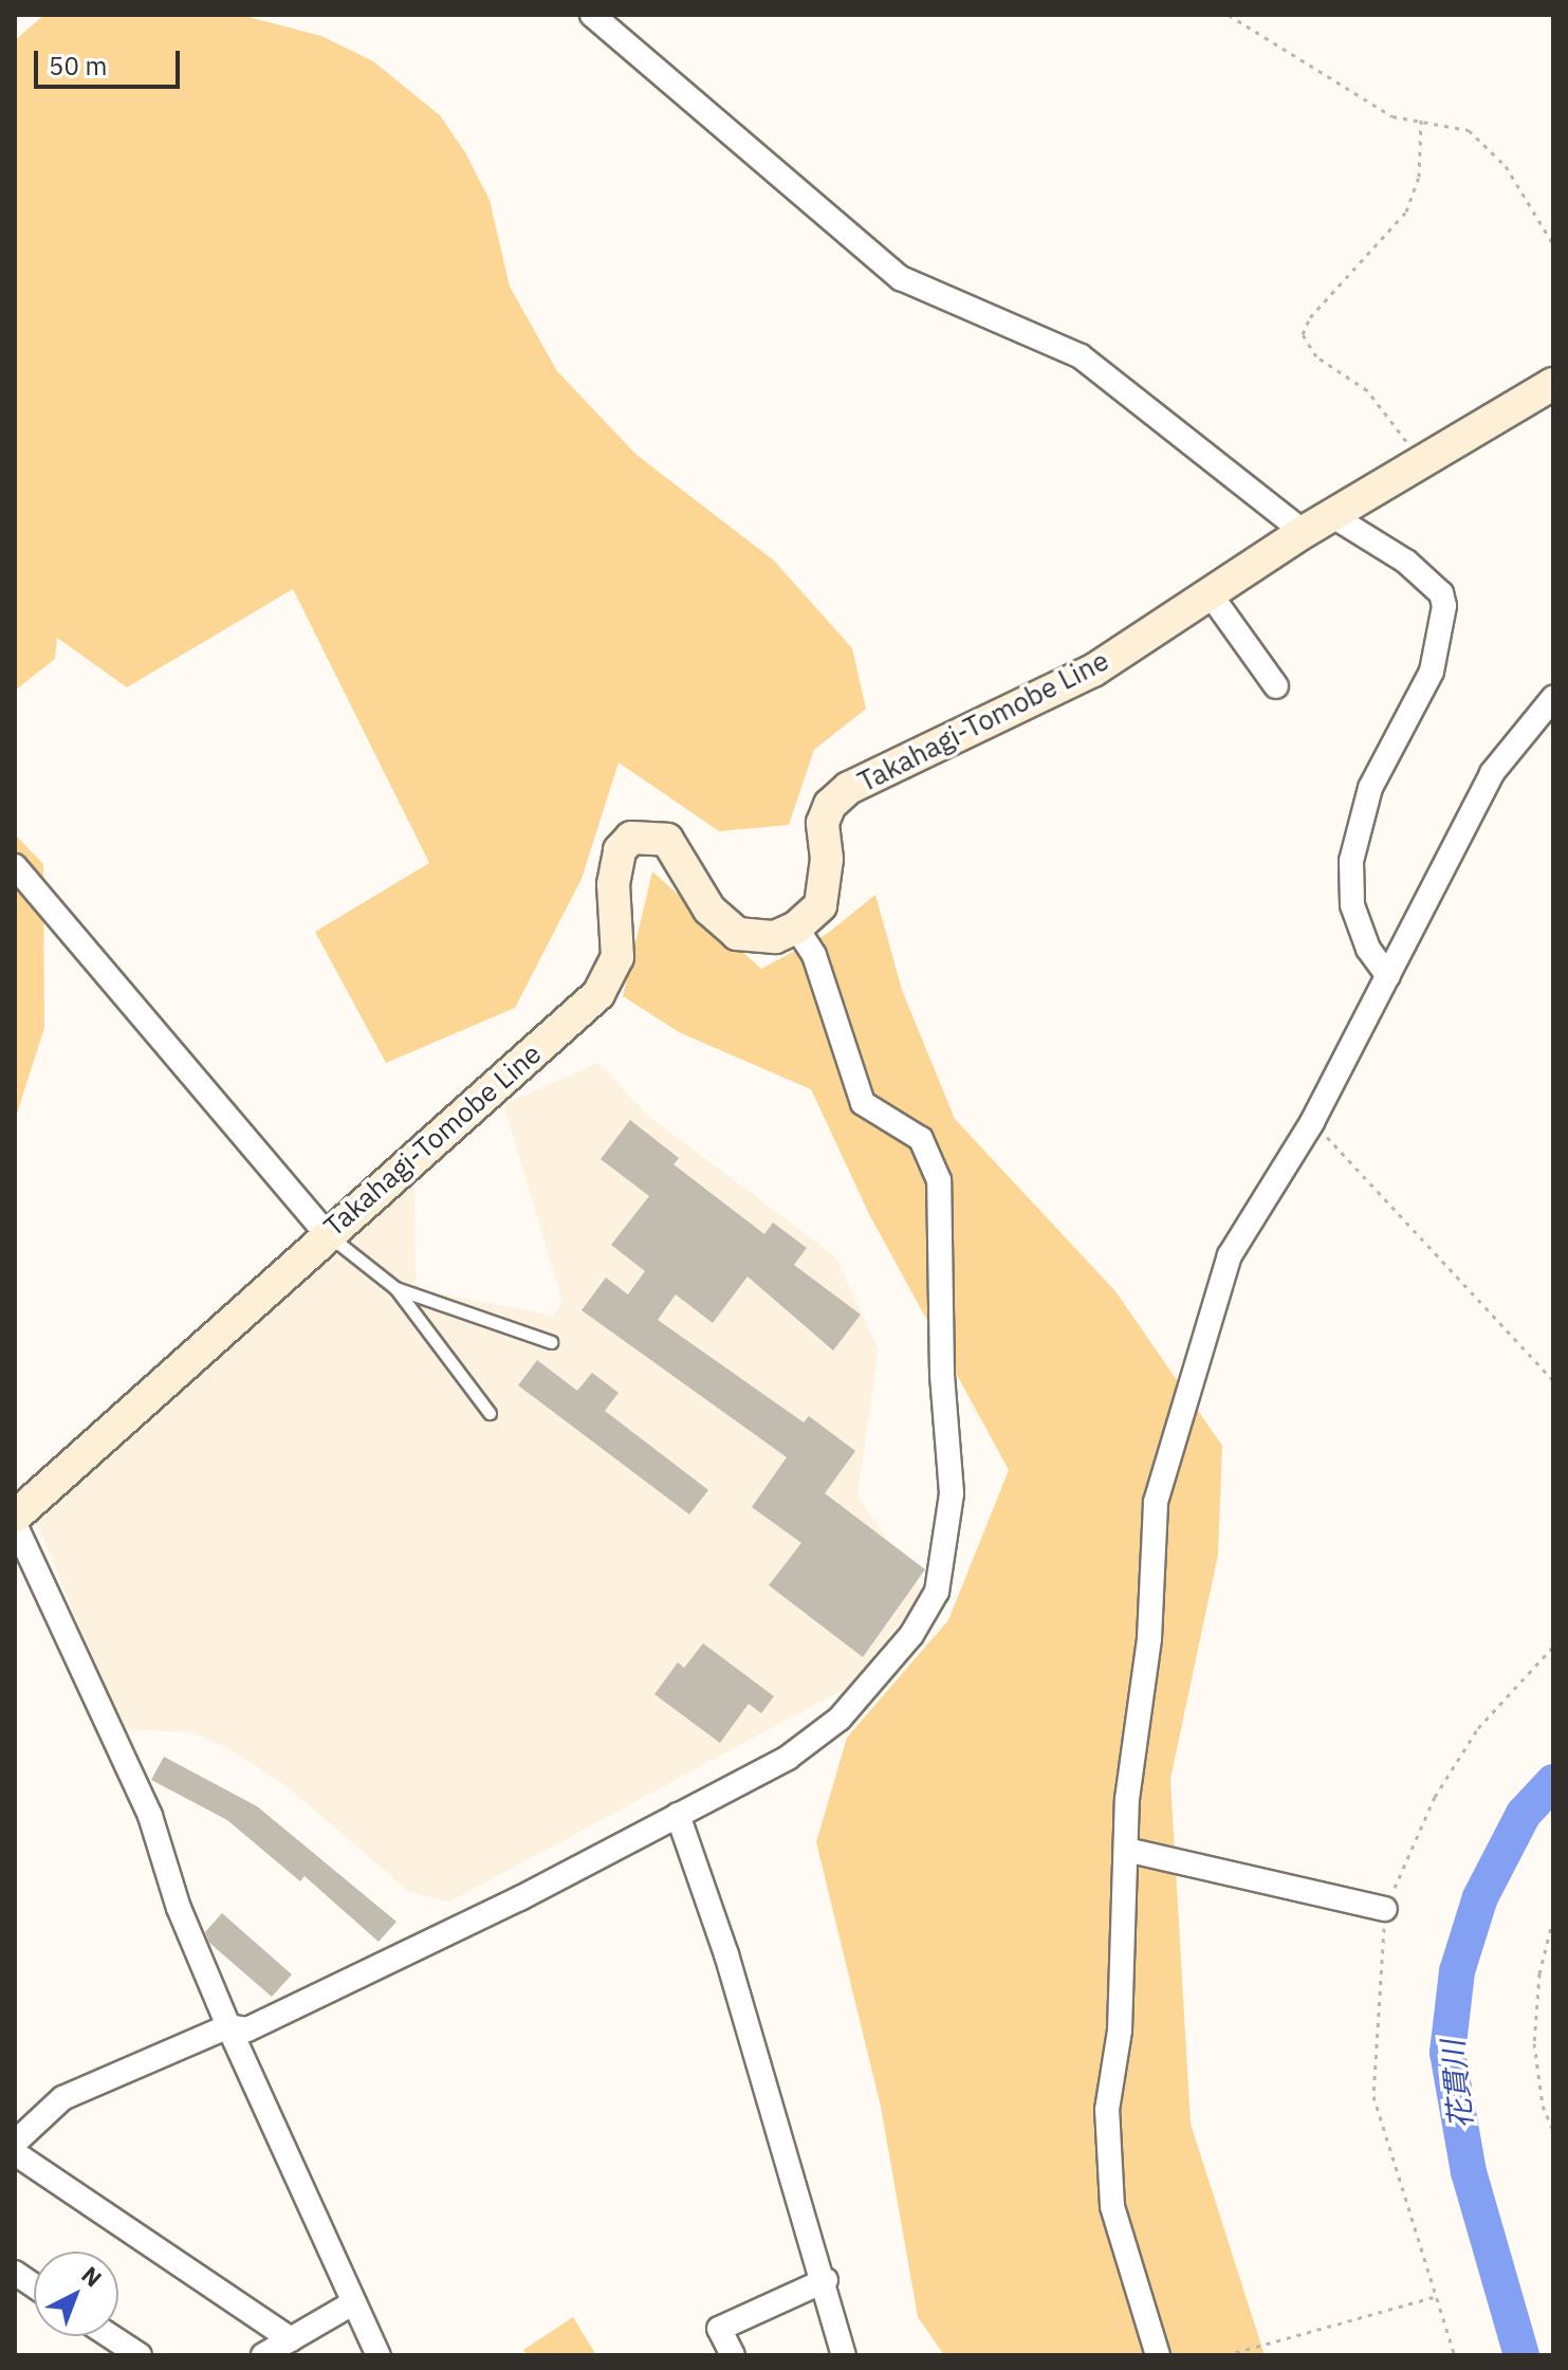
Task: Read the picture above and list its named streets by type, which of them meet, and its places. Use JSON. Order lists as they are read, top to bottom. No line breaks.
{"streets":{"main road":["Takahagi-Tomobe Line"]},"water":["花貫川"],"scale_bar":"50 m","north":"top right"}
